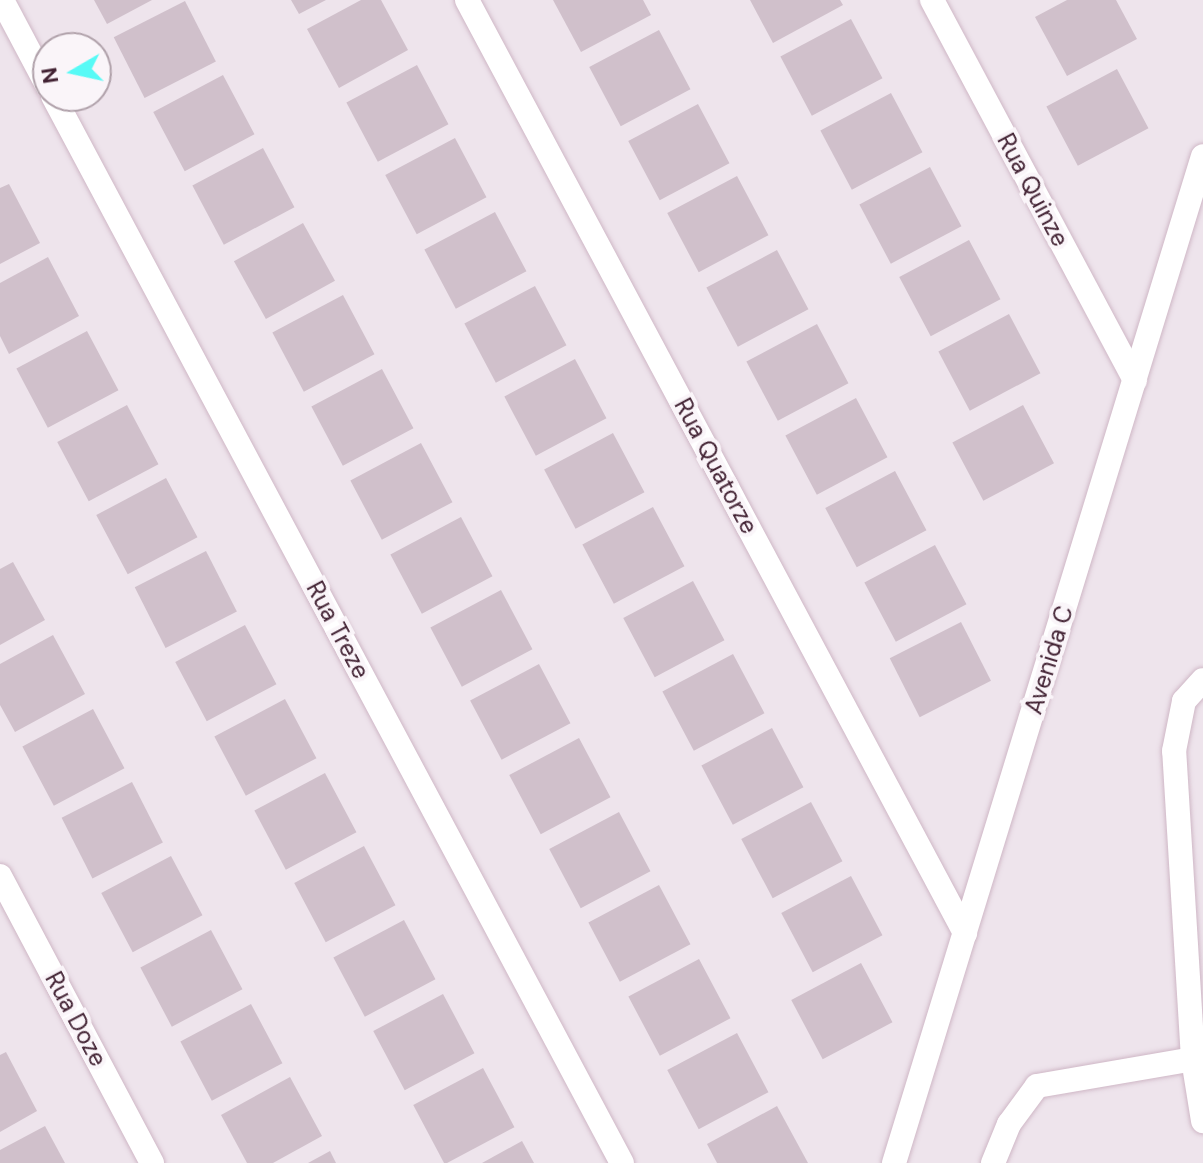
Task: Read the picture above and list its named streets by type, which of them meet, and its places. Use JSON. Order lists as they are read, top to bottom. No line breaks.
{"streets":{"street":["Rua Quinze","Rua Quatorze","Rua Treze","Avenida C","Rua Doze"]},"crossings":[["Rua Quinze","Avenida C"],["Rua Quatorze","Avenida C"]],"north":"left"}
